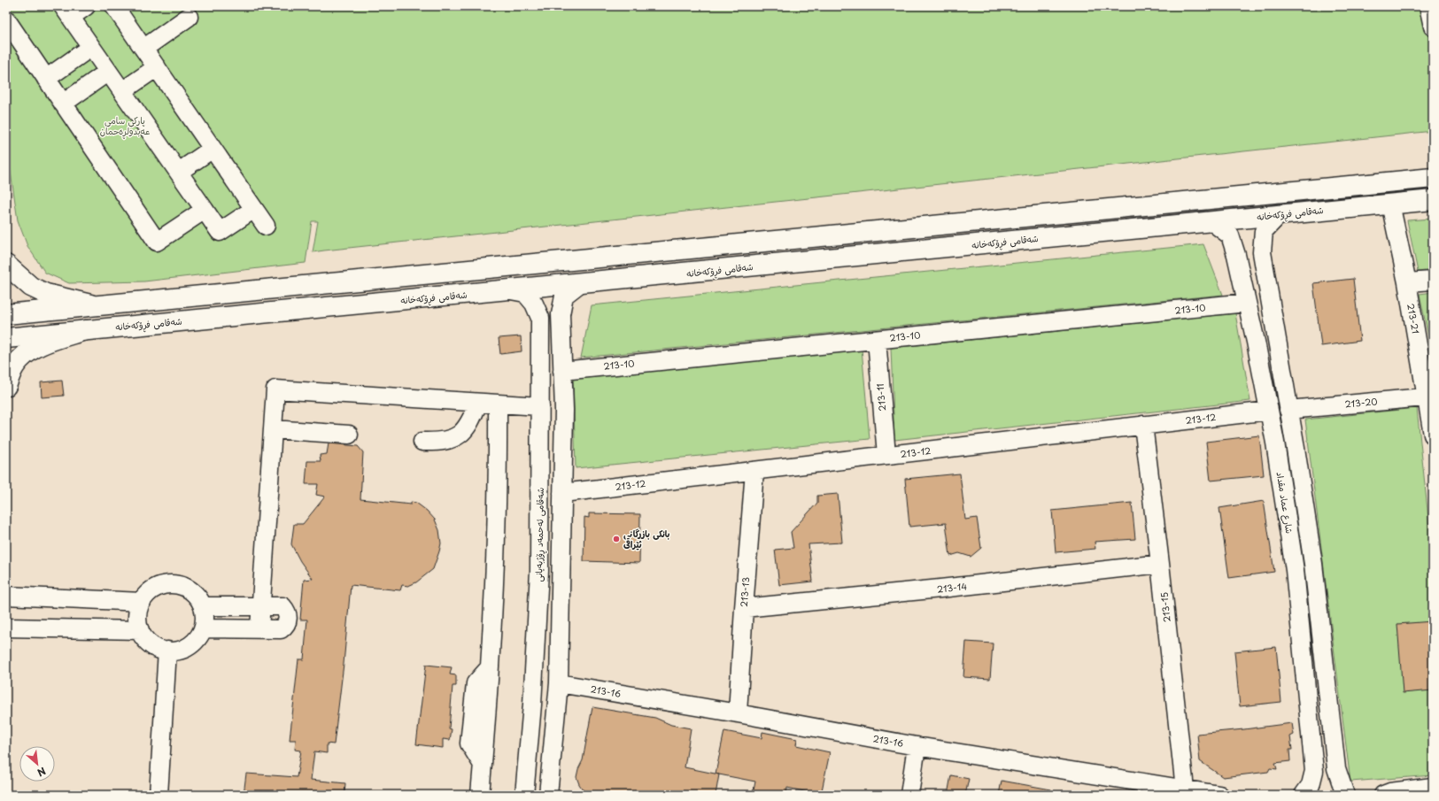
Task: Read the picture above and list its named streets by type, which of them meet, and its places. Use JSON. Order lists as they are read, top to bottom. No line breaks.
{"streets":{"main road":["شەقامی فڕۆکەخانە"],"street":["213-10","213-21","213-11","213-20","213-12","شارع عماد مقداد","شەقامی ئەحمەد ڕۆژبەیانی","213-14","213-13","213-15","213-16"]},"crossings":[["شەقامی فڕۆکەخانە","213-21"],["شەقامی فڕۆکەخانە","شارع عماد مقداد"],["شەقامی فڕۆکەخانە","شەقامی ئەحمەد ڕۆژبەیانی"],["213-10","213-11"],["213-10","شارع عماد مقداد"],["213-21","213-20"],["213-11","213-12"],["213-20","شارع عماد مقداد"],["213-12","شارع عماد مقداد"],["213-12","213-13"],["213-12","213-15"],["213-14","213-13"],["213-14","213-15"],["213-13","213-16"],["213-15","213-16"]],"parks":["پارکی سامی عەبدولڕەحمان"],"places":["بانکی بازرگانی ئێراقی"],"north":"bottom right"}
